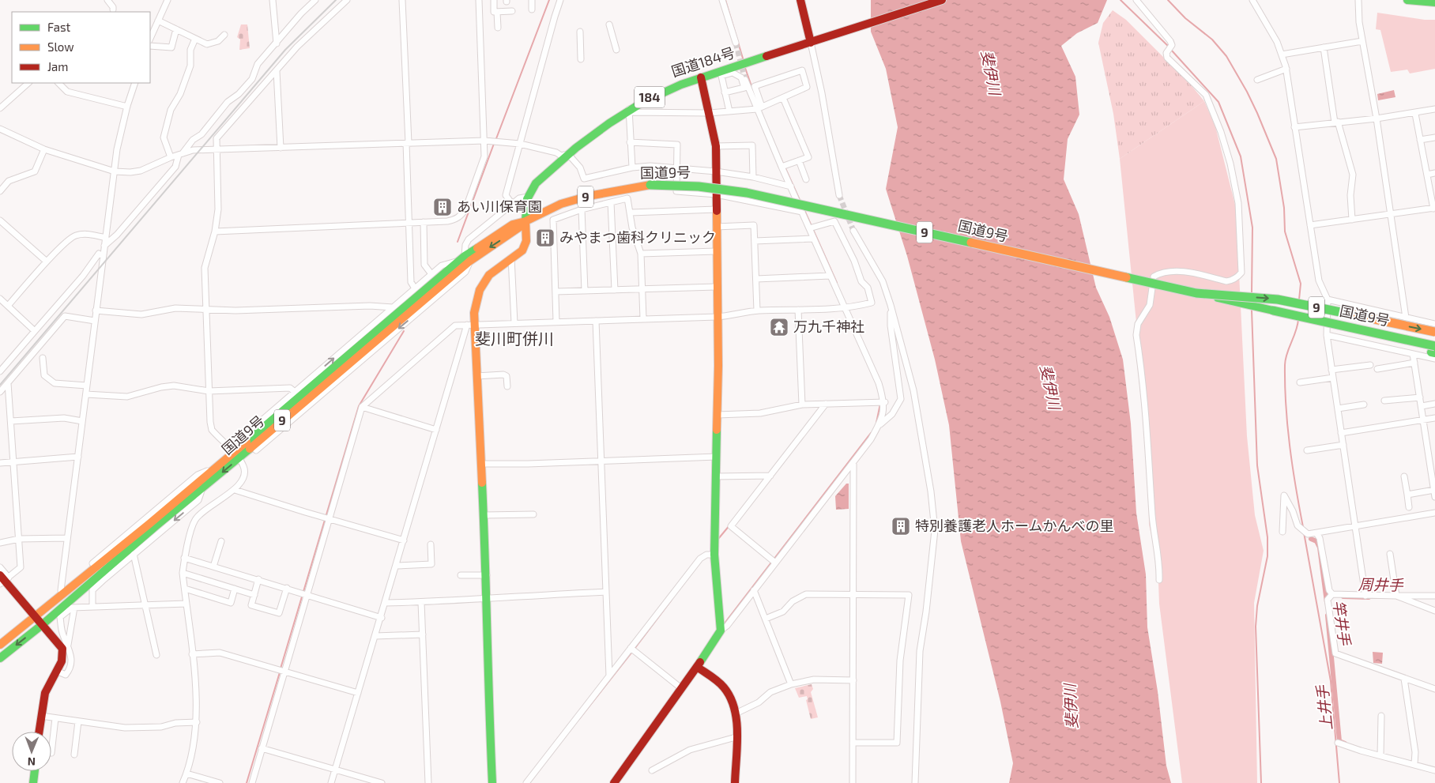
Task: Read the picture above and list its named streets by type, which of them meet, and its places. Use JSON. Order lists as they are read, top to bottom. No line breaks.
{"streets":{"main road":["国道184号","184","国道9号","9"]},"crossings":[["国道184号","国道9号"],["国道9号","9"]],"districts":["斐川町併川"],"water":["斐伊川","周井手","竿井手","上井手"],"places":{"building":["あい川保育園","みやまつ歯科クリニック","特別養護老人ホームかんべの里"],"temple":["万九千神社"]},"legend":["Fast","Slow","Jam"],"north":"bottom"}
